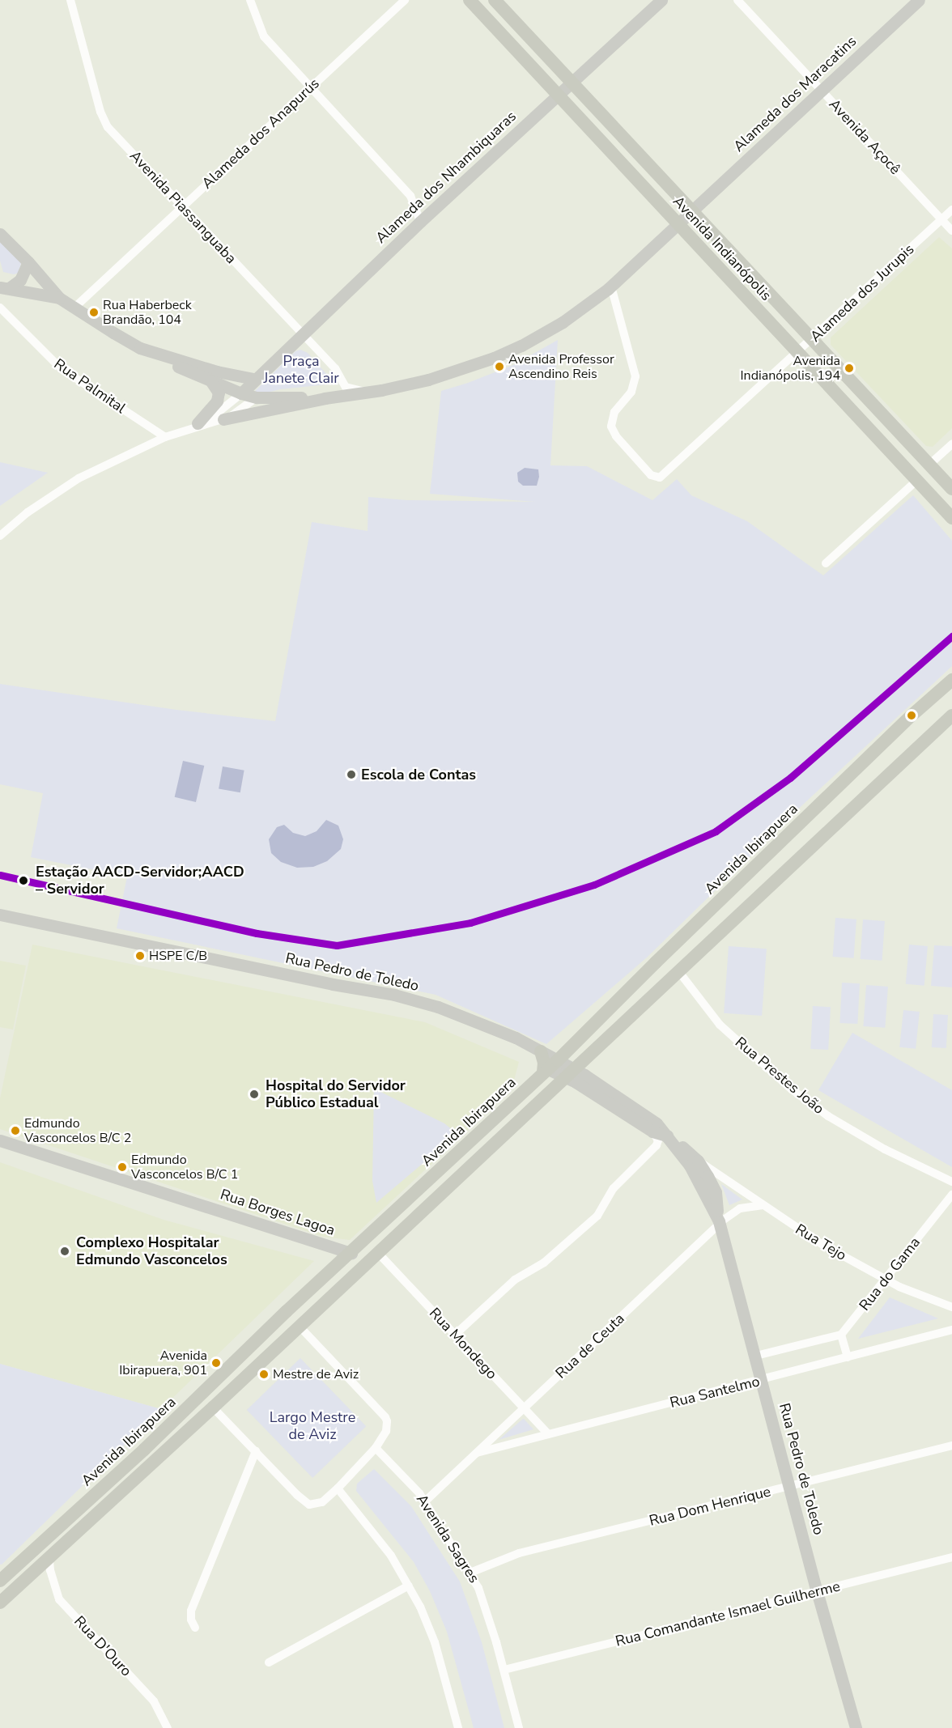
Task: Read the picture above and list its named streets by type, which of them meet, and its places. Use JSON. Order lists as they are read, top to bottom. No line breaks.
{"streets":{"main road":["Avenida Indianópolis","Avenida Ibirapuera"],"street":["Alameda dos Maracatins","Alameda dos Anapurús","Avenida Açocê","Alameda dos Nhambiquaras","Avenida Piassanguaba","Alameda dos Jurupis","Rua Palmital","Rua Pedro de Toledo","Rua Prestes João","Rua Borges Lagoa","Rua Tejo","Rua do Gama","Rua Mondego","Rua de Ceuta","Rua Santelmo","Rua Dom Henrique","Avenida Sagres","Rua Comandante Ismael Guilherme","Rua D'Ouro"]},"crossings":[["Alameda dos Maracatins","Avenida Açocê"],["Alameda dos Maracatins","Avenida Indianópolis"],["Alameda dos Anapurús","Avenida Piassanguaba"],["Avenida Açocê","Alameda dos Jurupis"],["Alameda dos Nhambiquaras","Avenida Piassanguaba"],["Alameda dos Nhambiquaras","Avenida Indianópolis"],["Avenida Indianópolis","Alameda dos Jurupis"],["Avenida Ibirapuera","Rua Pedro de Toledo"],["Avenida Ibirapuera","Rua Borges Lagoa"],["Rua Pedro de Toledo","Rua Tejo"],["Rua Pedro de Toledo","Rua de Ceuta"],["Rua Pedro de Toledo","Rua Santelmo"],["Rua Pedro de Toledo","Rua Dom Henrique"],["Rua Pedro de Toledo","Rua Comandante Ismael Guilherme"],["Rua Tejo","Rua do Gama"],["Rua Tejo","Rua de Ceuta"],["Rua Mondego","Rua de Ceuta"],["Rua Mondego","Rua Santelmo"],["Rua de Ceuta","Rua Santelmo"],["Rua de Ceuta","Avenida Sagres"],["Rua Dom Henrique","Avenida Sagres"],["Avenida Sagres","Rua Comandante Ismael Guilherme"]],"parks":["Praça Janete Clair","Largo Mestre de Aviz"],"places":["Rua Haberbeck Brandão, 104","Avenida Professor Ascendino Reis","Avenida Indianópolis, 194","Escola de Contas","Estação AACD-Servidor;AACD – Servidor","HSPE C/B","Hospital do Servidor Público Estadual","Edmundo Vasconcelos B/C 2","Edmundo Vasconcelos B/C 1","Complexo Hospitalar Edmundo Vasconcelos","Avenida Ibirapuera, 901","Mestre de Aviz"]}
